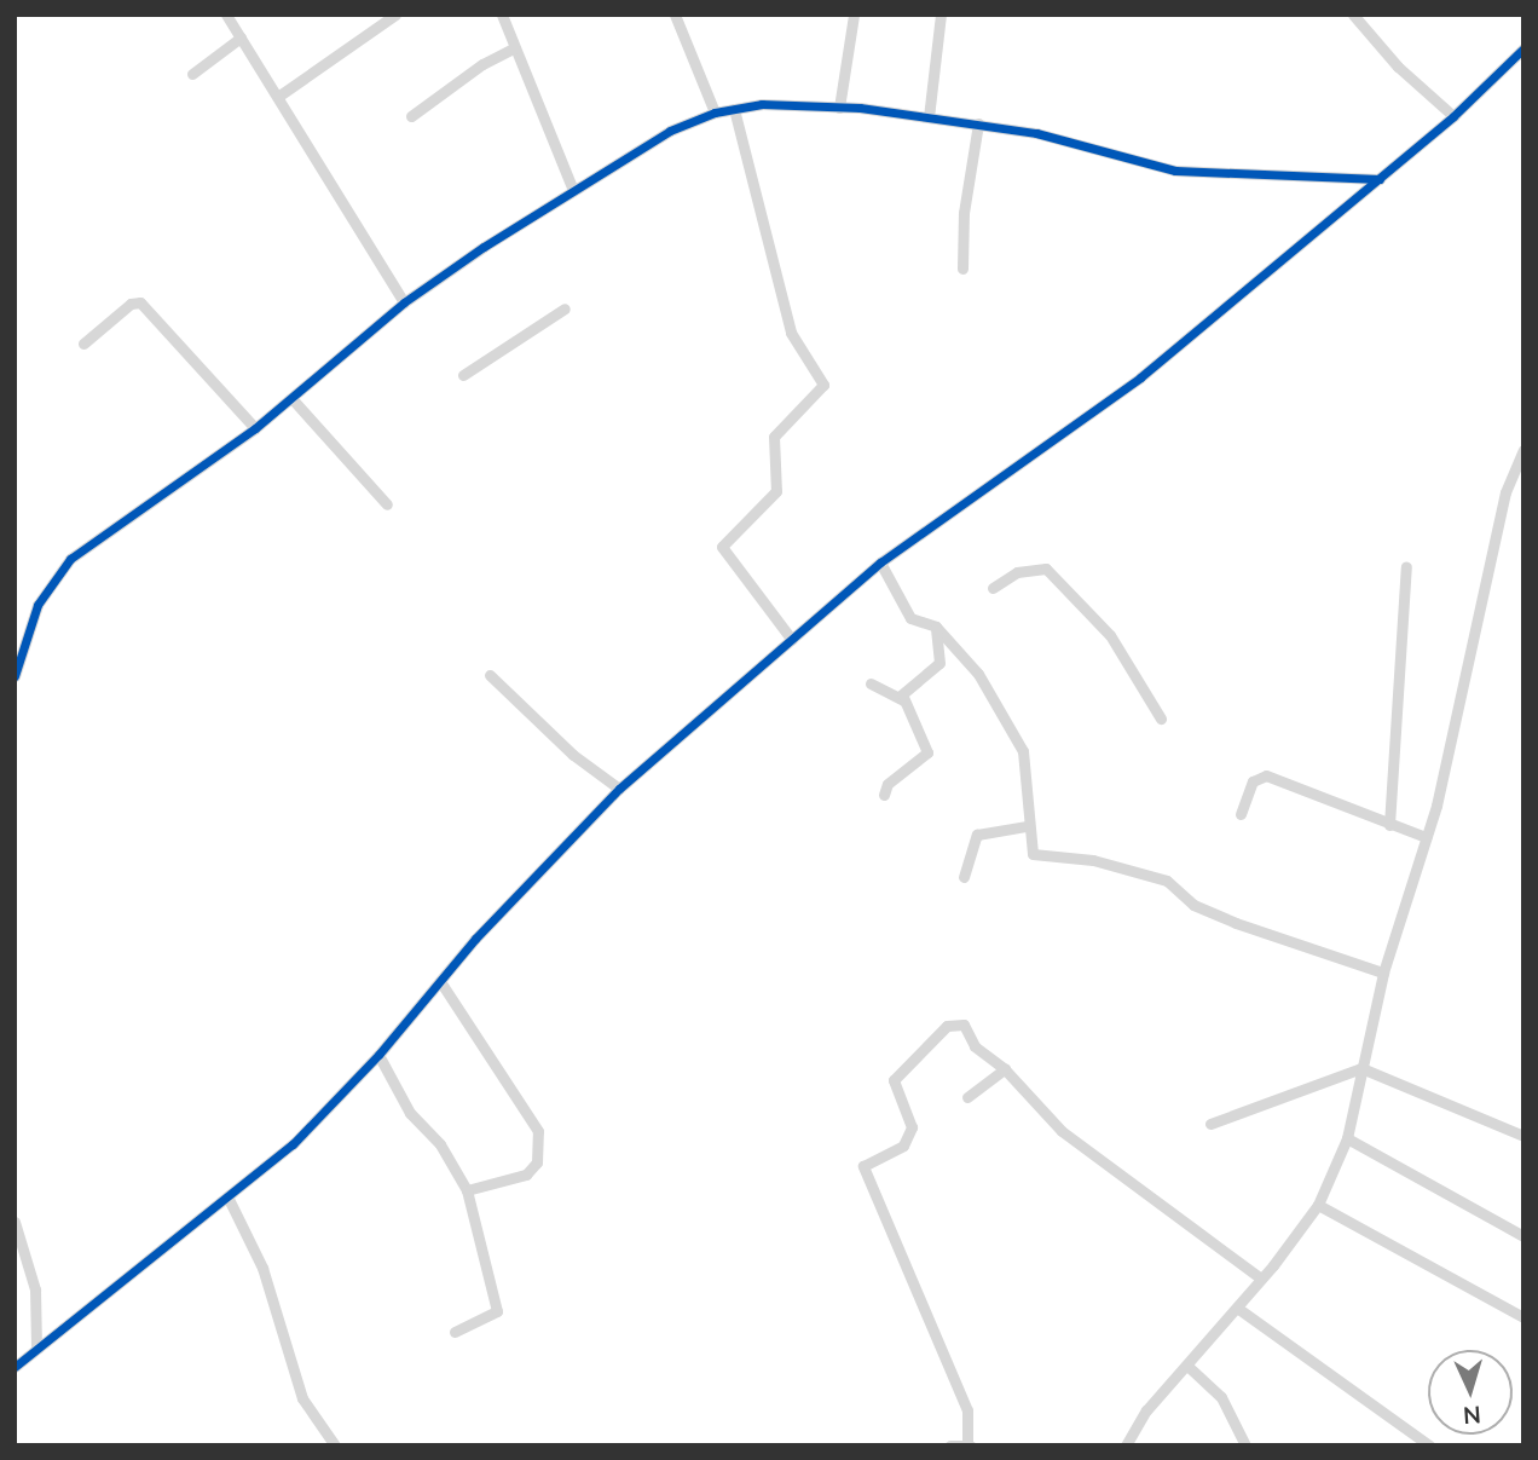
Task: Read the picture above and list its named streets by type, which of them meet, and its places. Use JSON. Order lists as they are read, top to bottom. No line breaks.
{"north":"bottom"}
